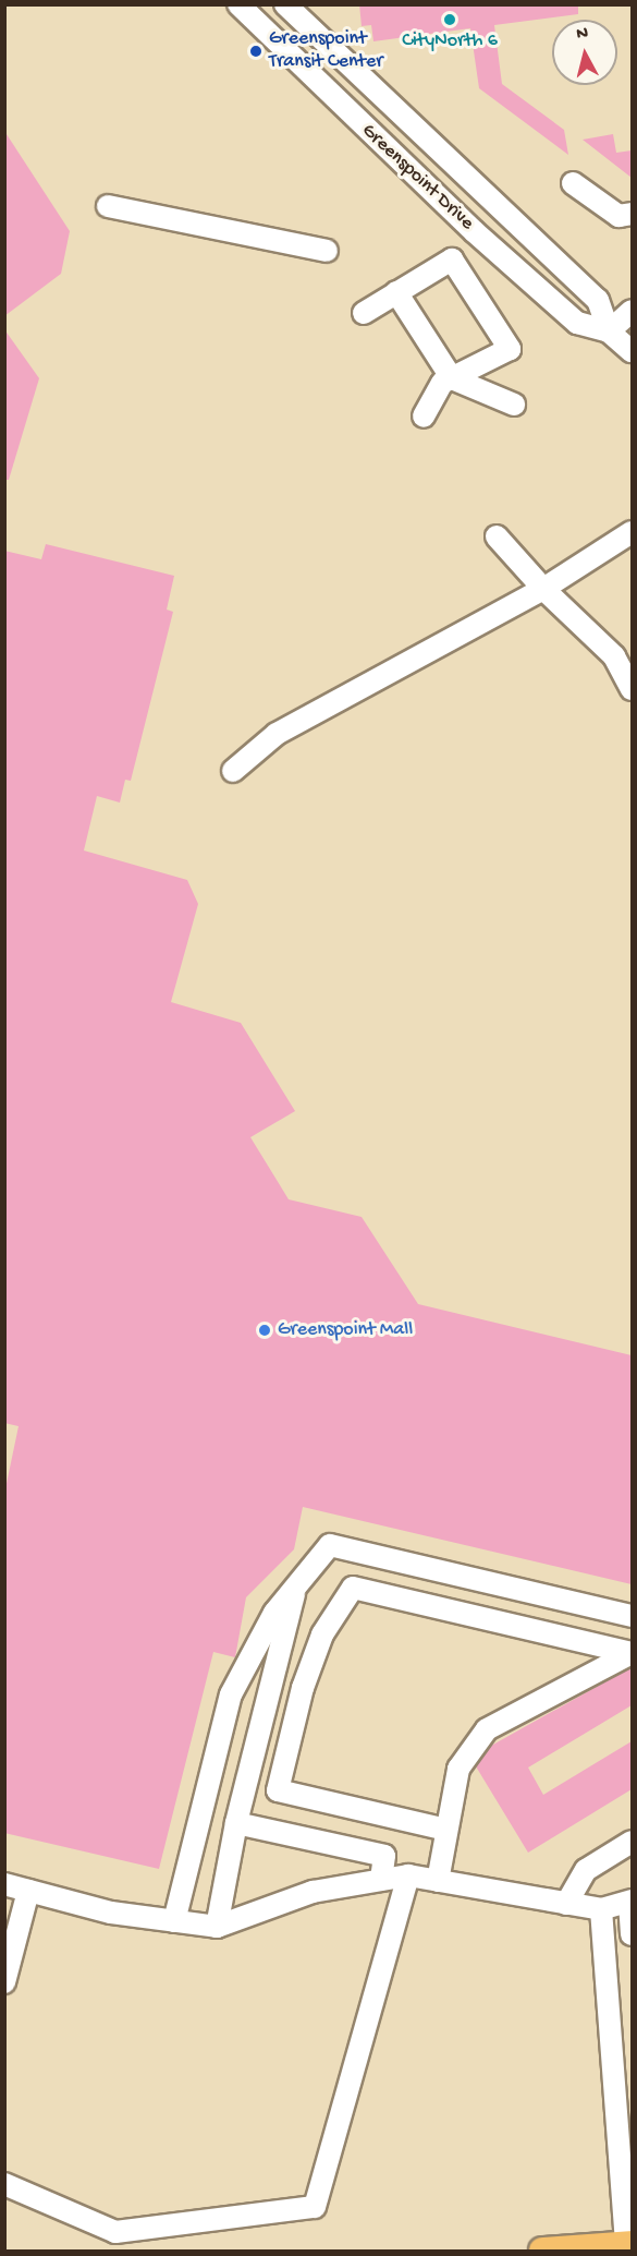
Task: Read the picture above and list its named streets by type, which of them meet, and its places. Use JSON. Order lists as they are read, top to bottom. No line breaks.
{"streets":{"street":["Greenspoint Drive"]},"places":["CityNorth 6","Greenspoint Transit Center","Greenspoint Mall"],"north":"top"}
